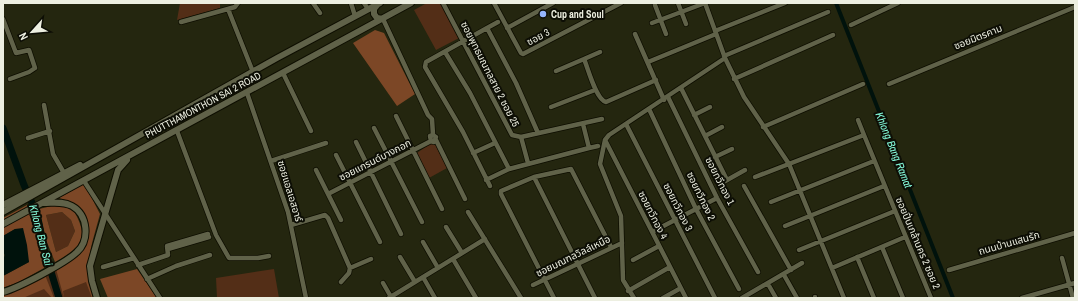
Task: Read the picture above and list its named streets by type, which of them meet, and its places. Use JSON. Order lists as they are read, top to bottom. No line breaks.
{"streets":{"main road":["PHUTTHAMONTHON SAI 2 ROAD"],"street":["ซอย 3","ซอยมิตรคาม","ซอยพุทธมณฑลสาย 2 ซอย 25","ซอยแกรนด์บางกอก","ซอยทวีทอง 1","ซอยแอลเอสอาร์","ซอยทวีทอง 2","ซอยทวีทอง 3","ซอยทวีทอง 4","ซอยปิ่นเกล้านคร 2 ซอย 2","ถนนบ้านแสนรัก","ซอยมณฑลวิลล์เหนือ"]},"crossings":[["PHUTTHAMONTHON SAI 2 ROAD","ซอยแอลเอสอาร์"]],"water":["Khlong Bang Ramat","Khlong Ban Sai"],"places":["Cup and Soul"],"north":"bottom left"}
